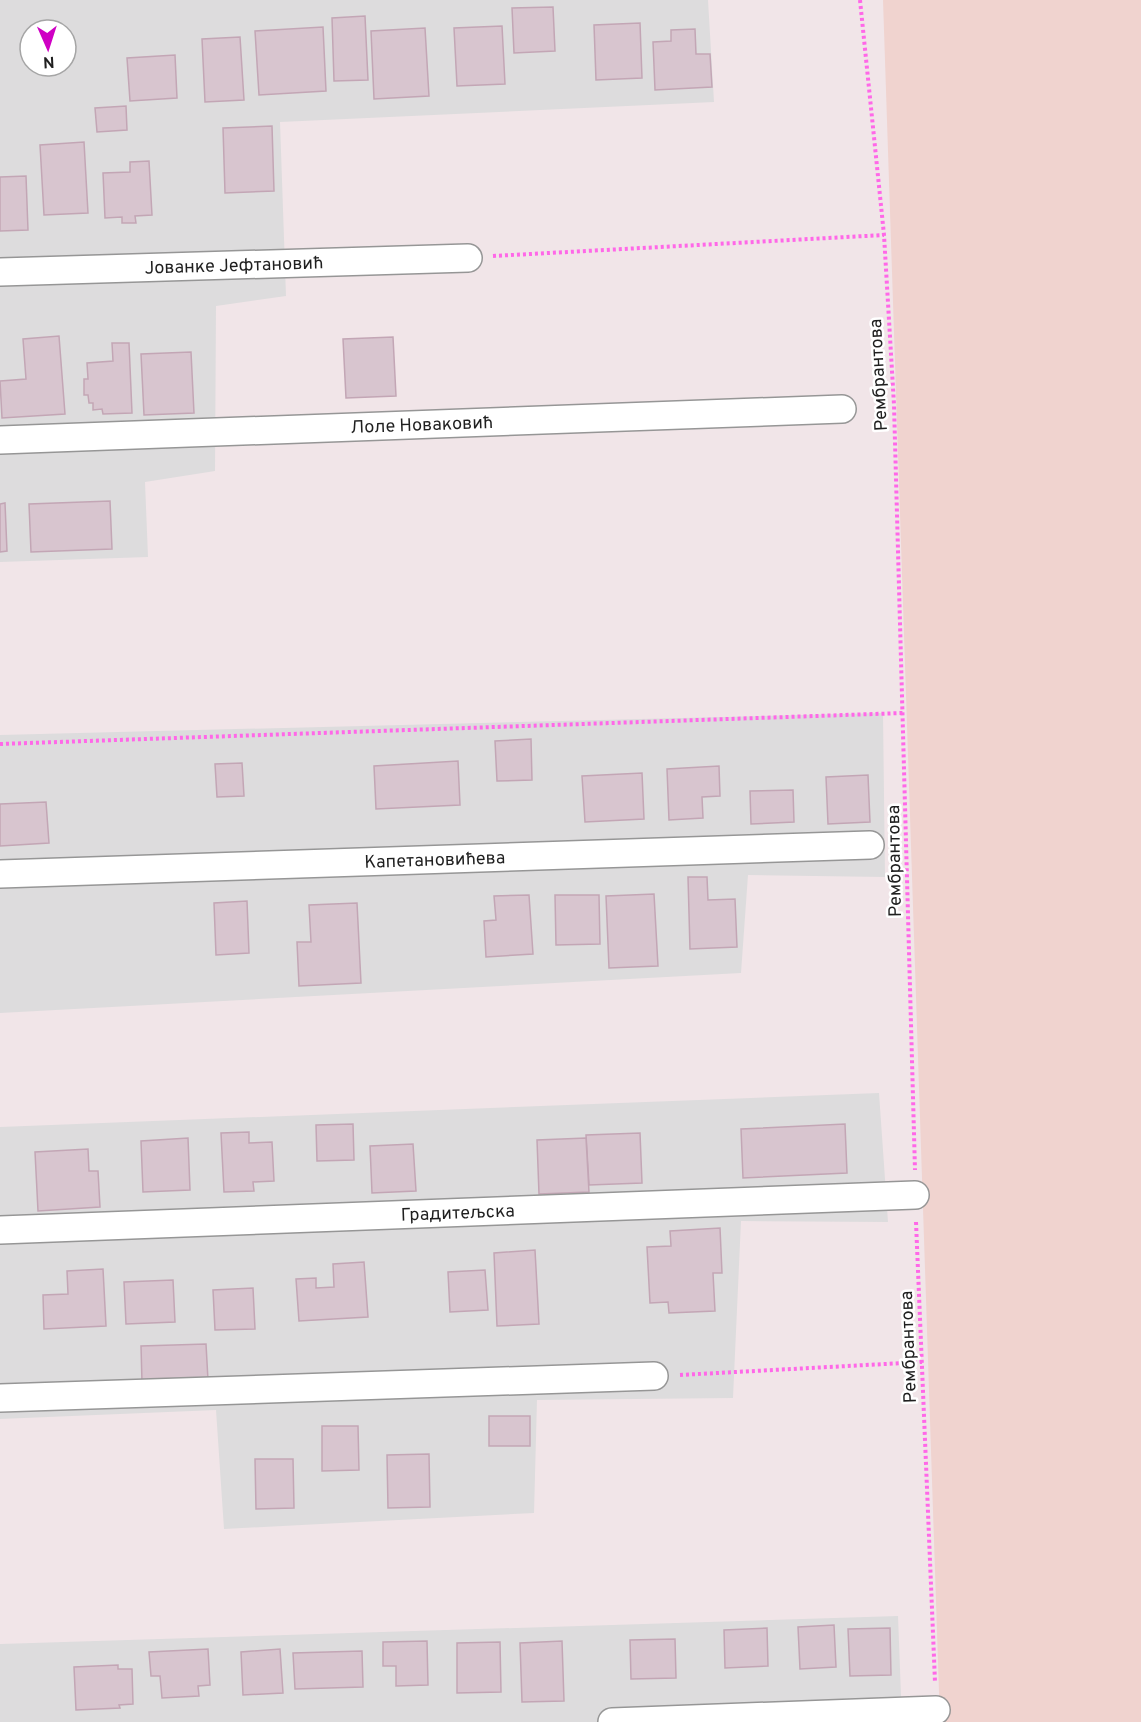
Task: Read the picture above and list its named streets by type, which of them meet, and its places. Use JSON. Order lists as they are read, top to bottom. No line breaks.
{"streets":{"street":["Јованке Јефтановић","Лоле Новаковић","Капетановићева","Градитељска"],"path":["Рембрантова"]},"crossings":[["Рембрантова","Градитељска"]],"north":"bottom"}
